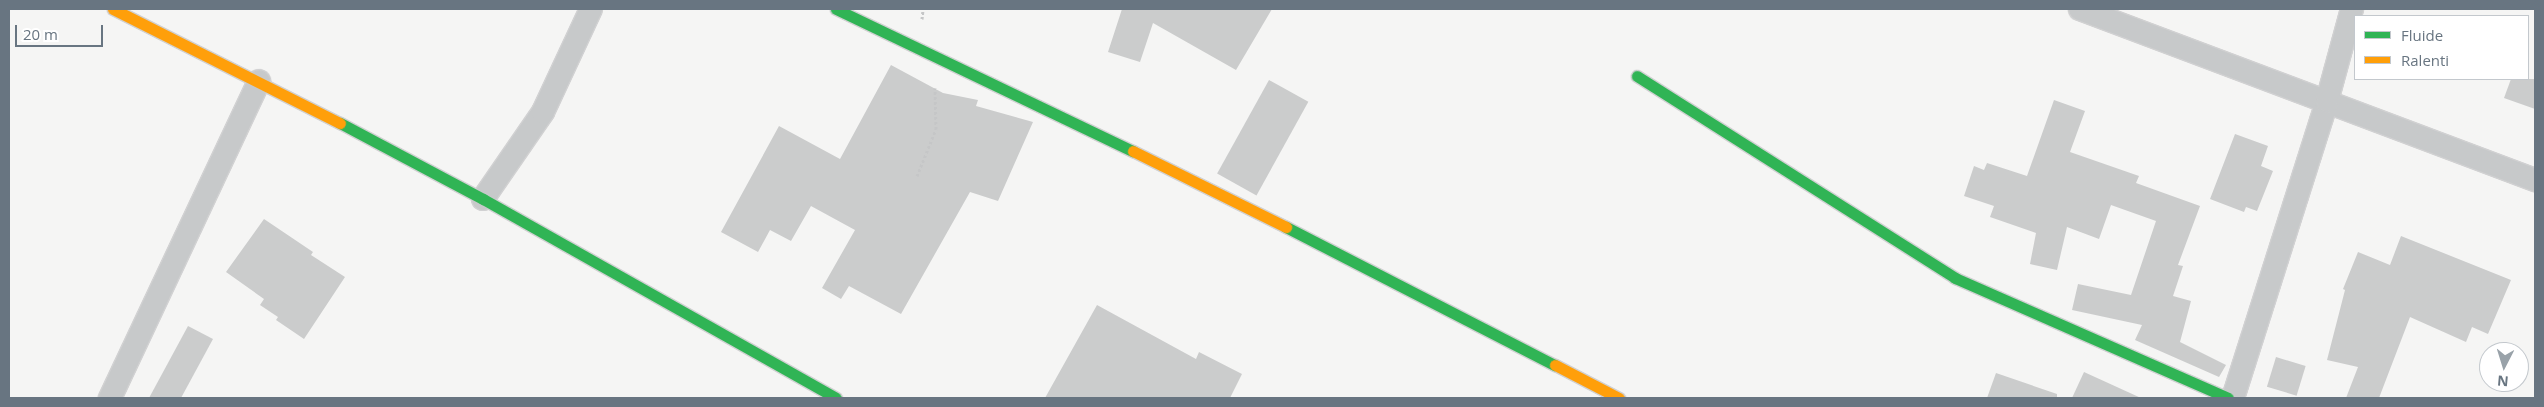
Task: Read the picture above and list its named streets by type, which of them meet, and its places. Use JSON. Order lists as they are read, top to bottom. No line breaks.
{"legend":["Fluide","Ralenti"],"scale_bar":"20 m","north":"bottom"}
